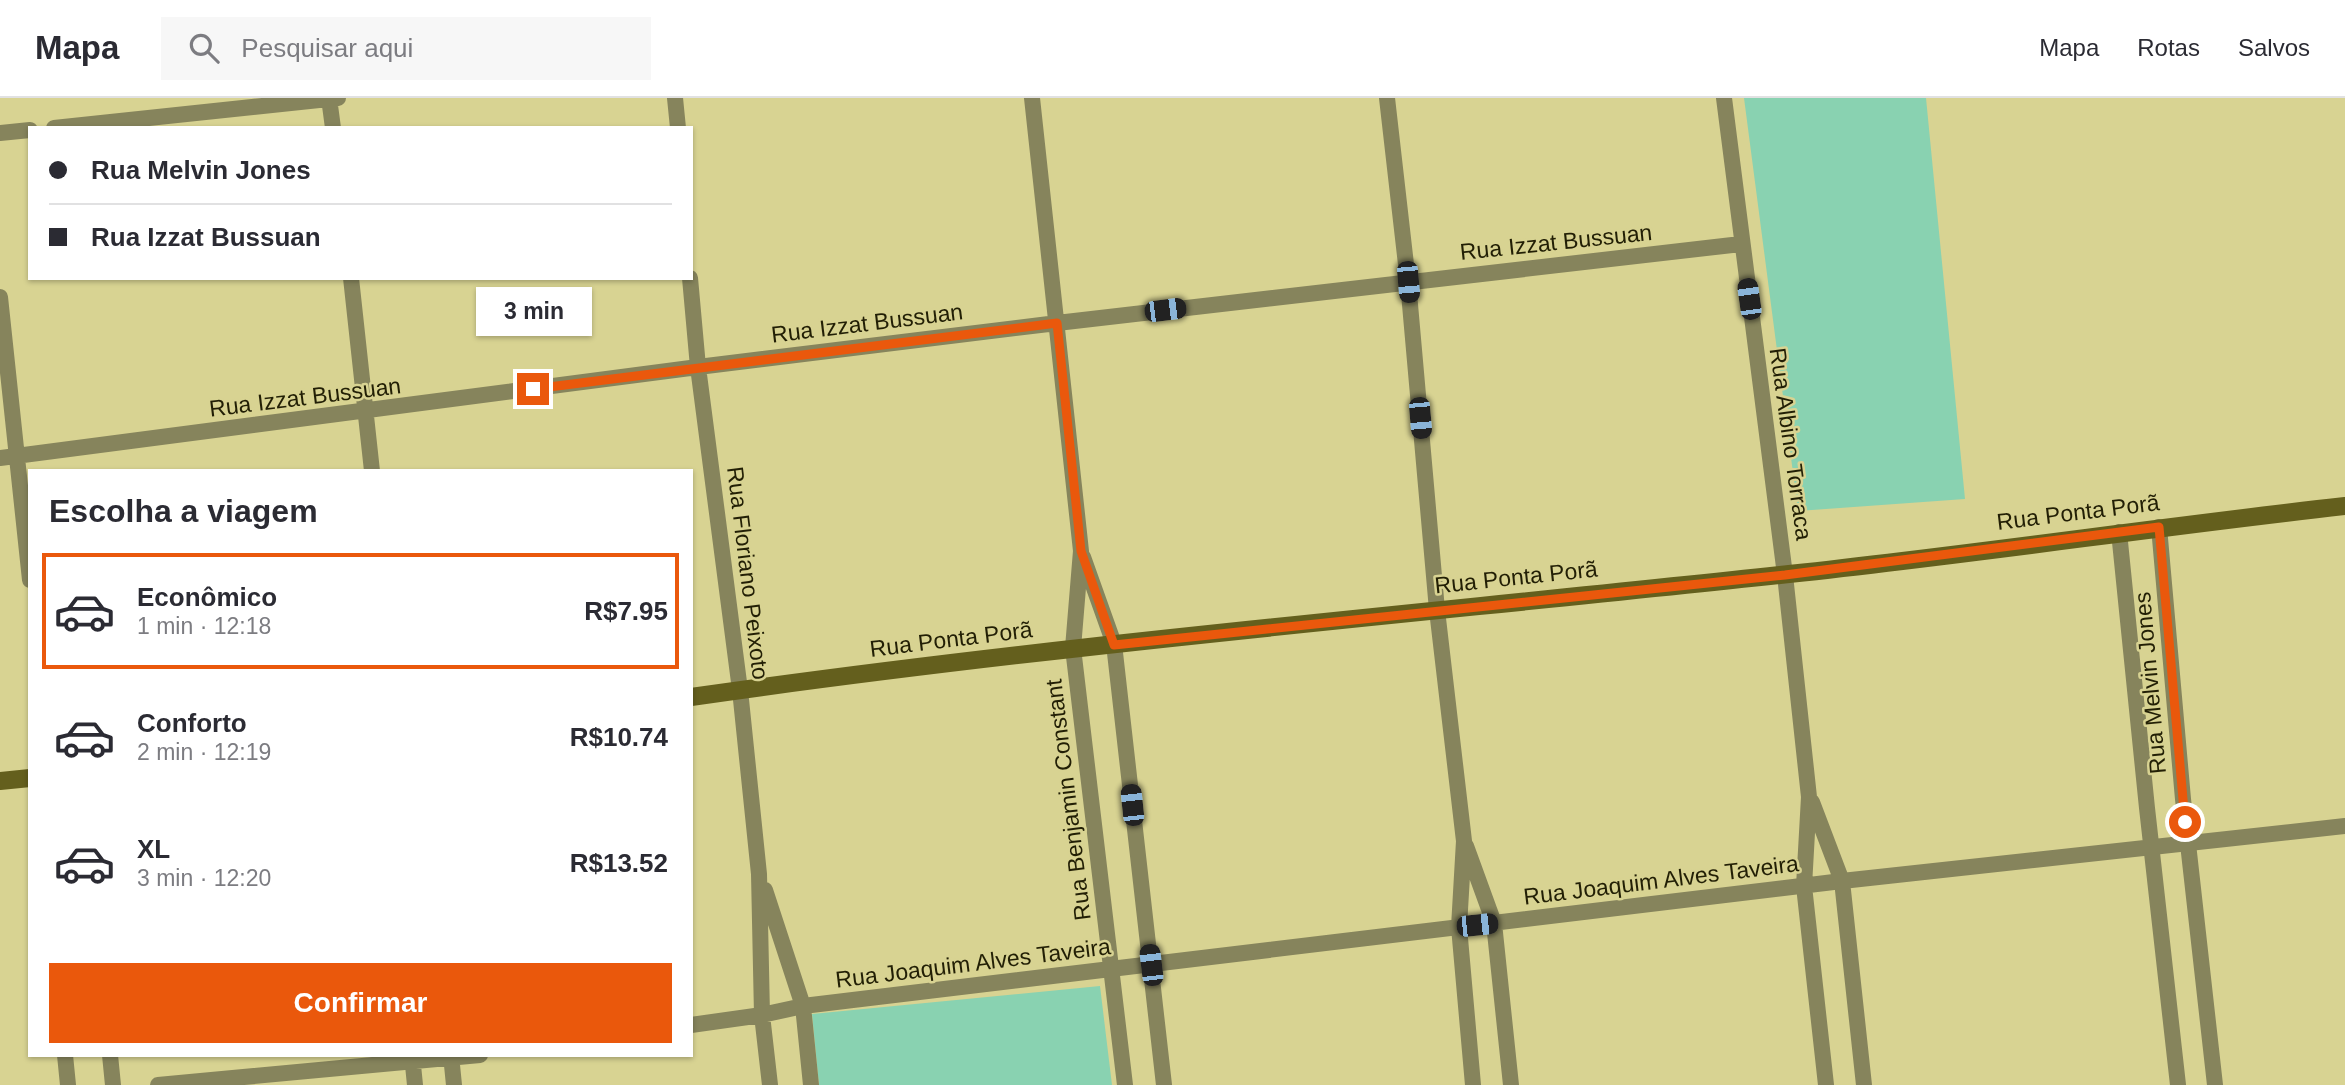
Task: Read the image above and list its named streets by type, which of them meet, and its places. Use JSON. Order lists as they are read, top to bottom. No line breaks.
{"streets":{"street":["Rua Izzat Bussuan","Rua Albino Torraca","Rua Ponta Porã","Rua Floriano Peixoto","Rua Melvin Jones","Rua Benjamin Constant","Rua Joaquim Alves Taveira"]},"crossings":[["Rua Izzat Bussuan","Rua Albino Torraca"],["Rua Izzat Bussuan","Rua Floriano Peixoto"],["Rua Izzat Bussuan","Rua Benjamin Constant"],["Rua Albino Torraca","Rua Ponta Porã"],["Rua Albino Torraca","Rua Joaquim Alves Taveira"],["Rua Ponta Porã","Rua Floriano Peixoto"],["Rua Ponta Porã","Rua Melvin Jones"],["Rua Ponta Porã","Rua Benjamin Constant"],["Rua Floriano Peixoto","Rua Joaquim Alves Taveira"],["Rua Melvin Jones","Rua Joaquim Alves Taveira"],["Rua Benjamin Constant","Rua Joaquim Alves Taveira"]],"page":{"header":"Mapa","search":"Pesquisar aqui","nav":["Mapa","Rotas","Salvos"],"banner":["Rua Melvin Jones","Rua Izzat Bussuan"],"bubble":"3 min","heading":"Escolha a viagem","list":[{"name":"Econômico","note":"1 min · 12:18","value":"R$7.95"},{"name":"Conforto","note":"2 min · 12:19","value":"R$10.74"},{"name":"XL","note":"3 min · 12:20","value":"R$13.52"}],"buttons":"Confirmar"}}
